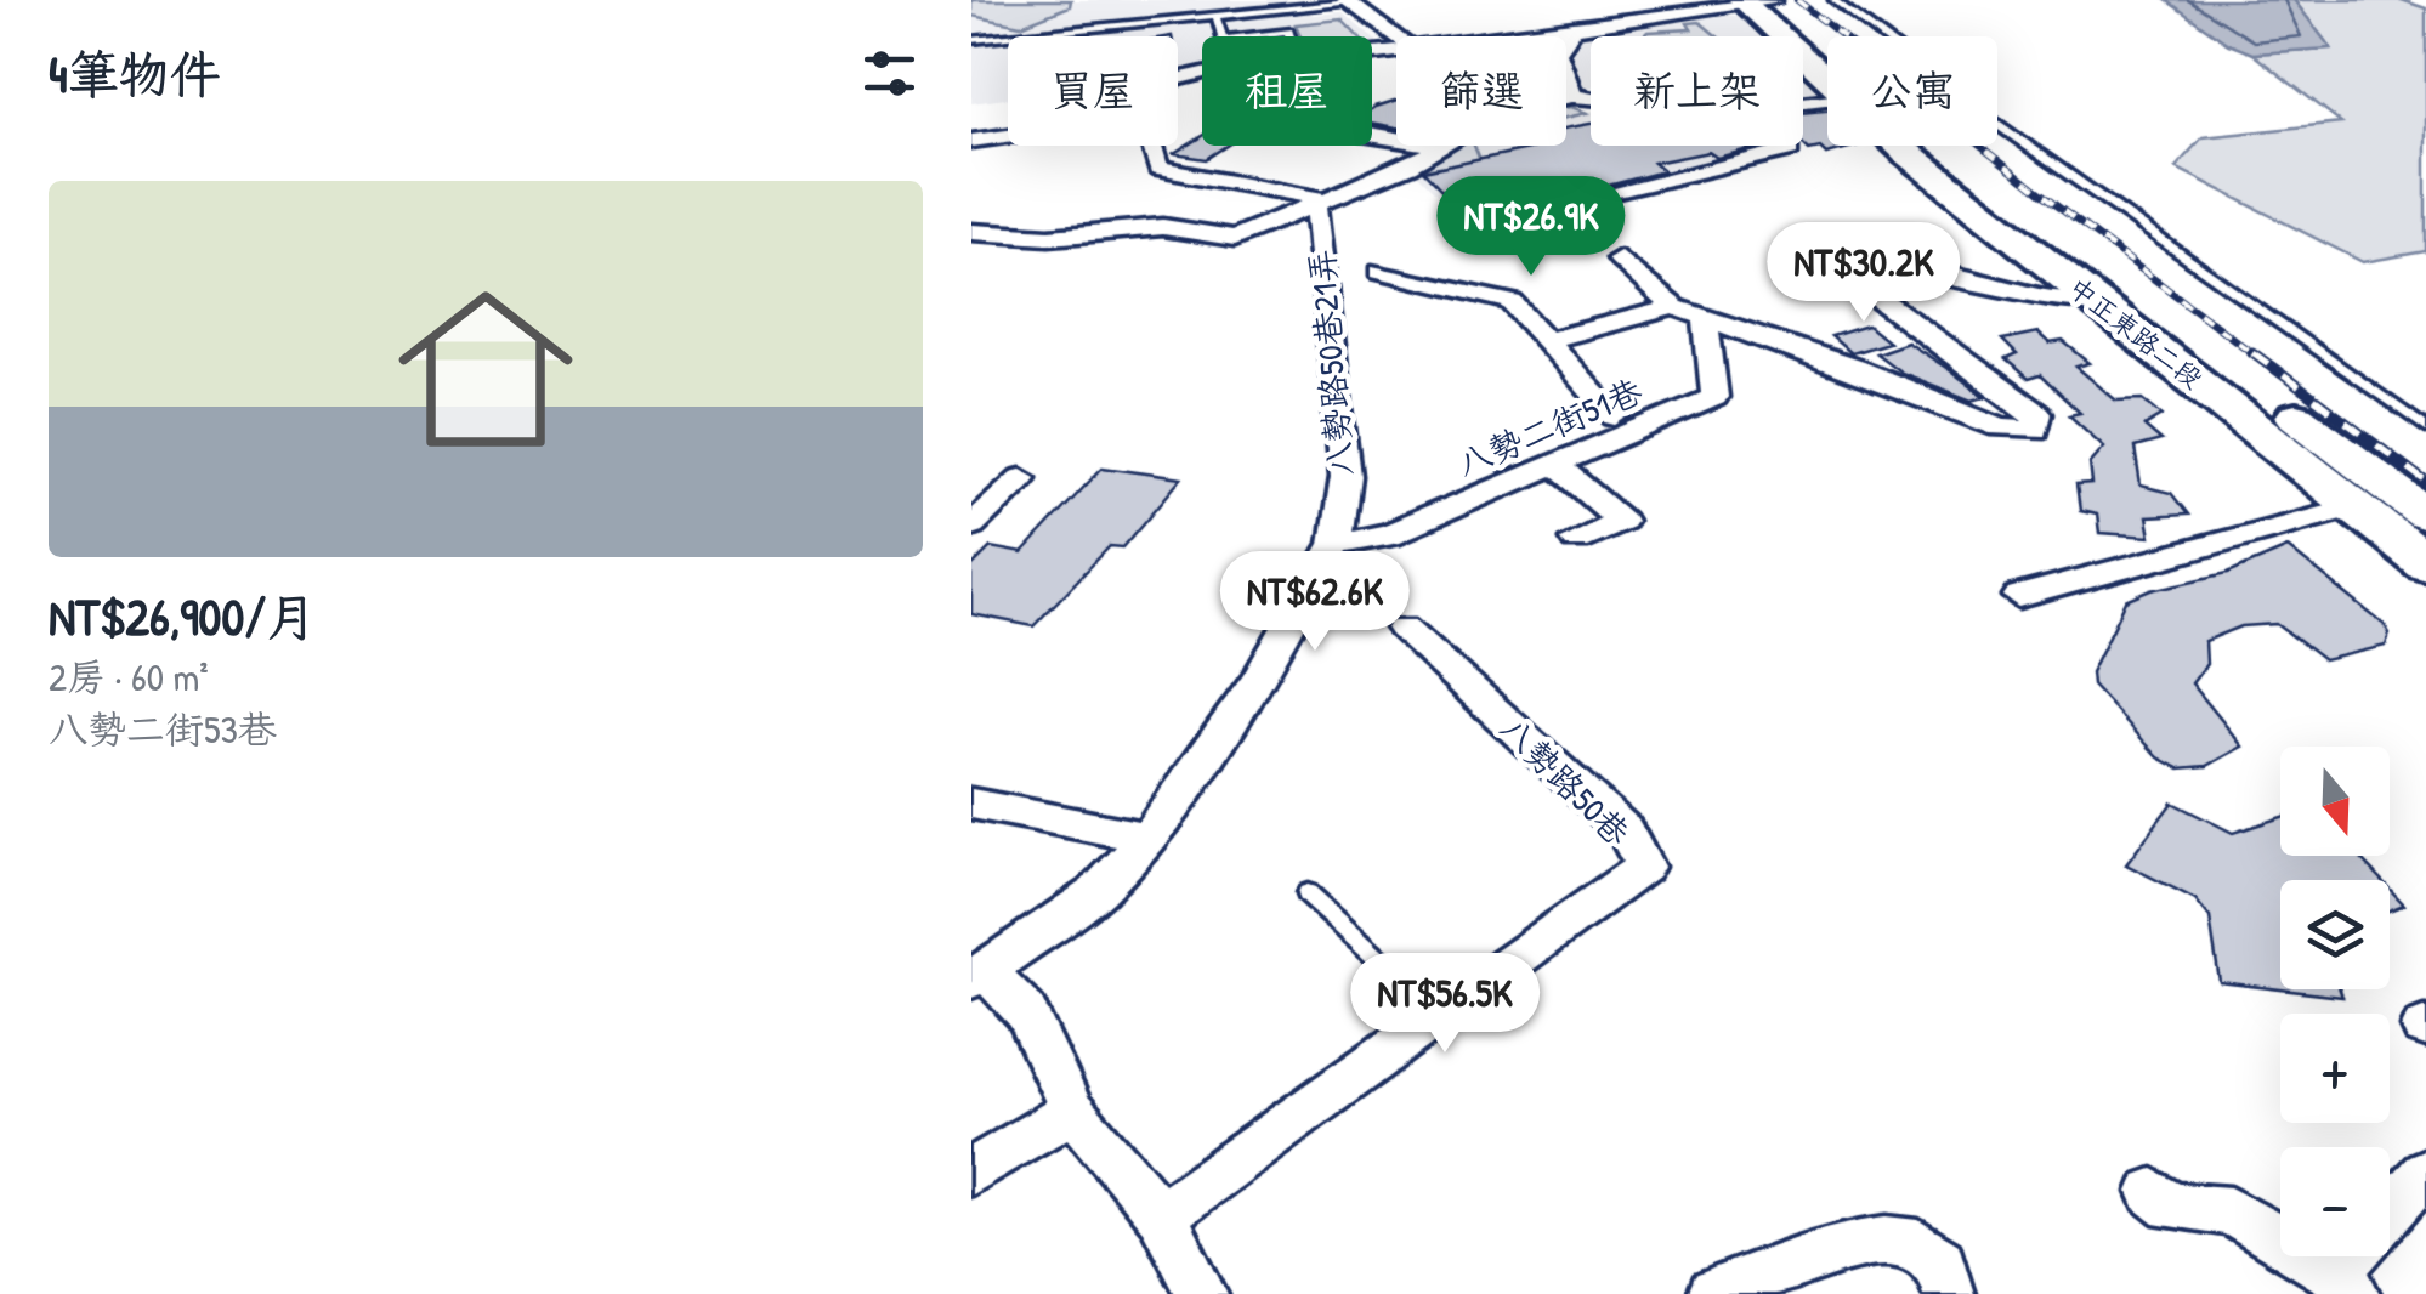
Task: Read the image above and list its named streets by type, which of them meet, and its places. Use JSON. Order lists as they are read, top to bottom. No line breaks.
{"streets":{"main road":["中正東路二段"],"street":["八勢路50巷21弄","八勢二街51巷","八勢路50巷"]},"crossings":[["八勢路50巷21弄","八勢二街51巷"]],"north":"bottom","page":{"heading":"4筆物件","chip":["買屋","租屋","篩選","新上架","公寓"],"list":[{"name":"NT$26,900/月","note":"2房 · 60 m² · 八勢二街53巷"}],"price":["NT$26.9K","NT$30.2K","NT$62.6K","NT$56.5K"],"map_buttons":["+","−"]}}
